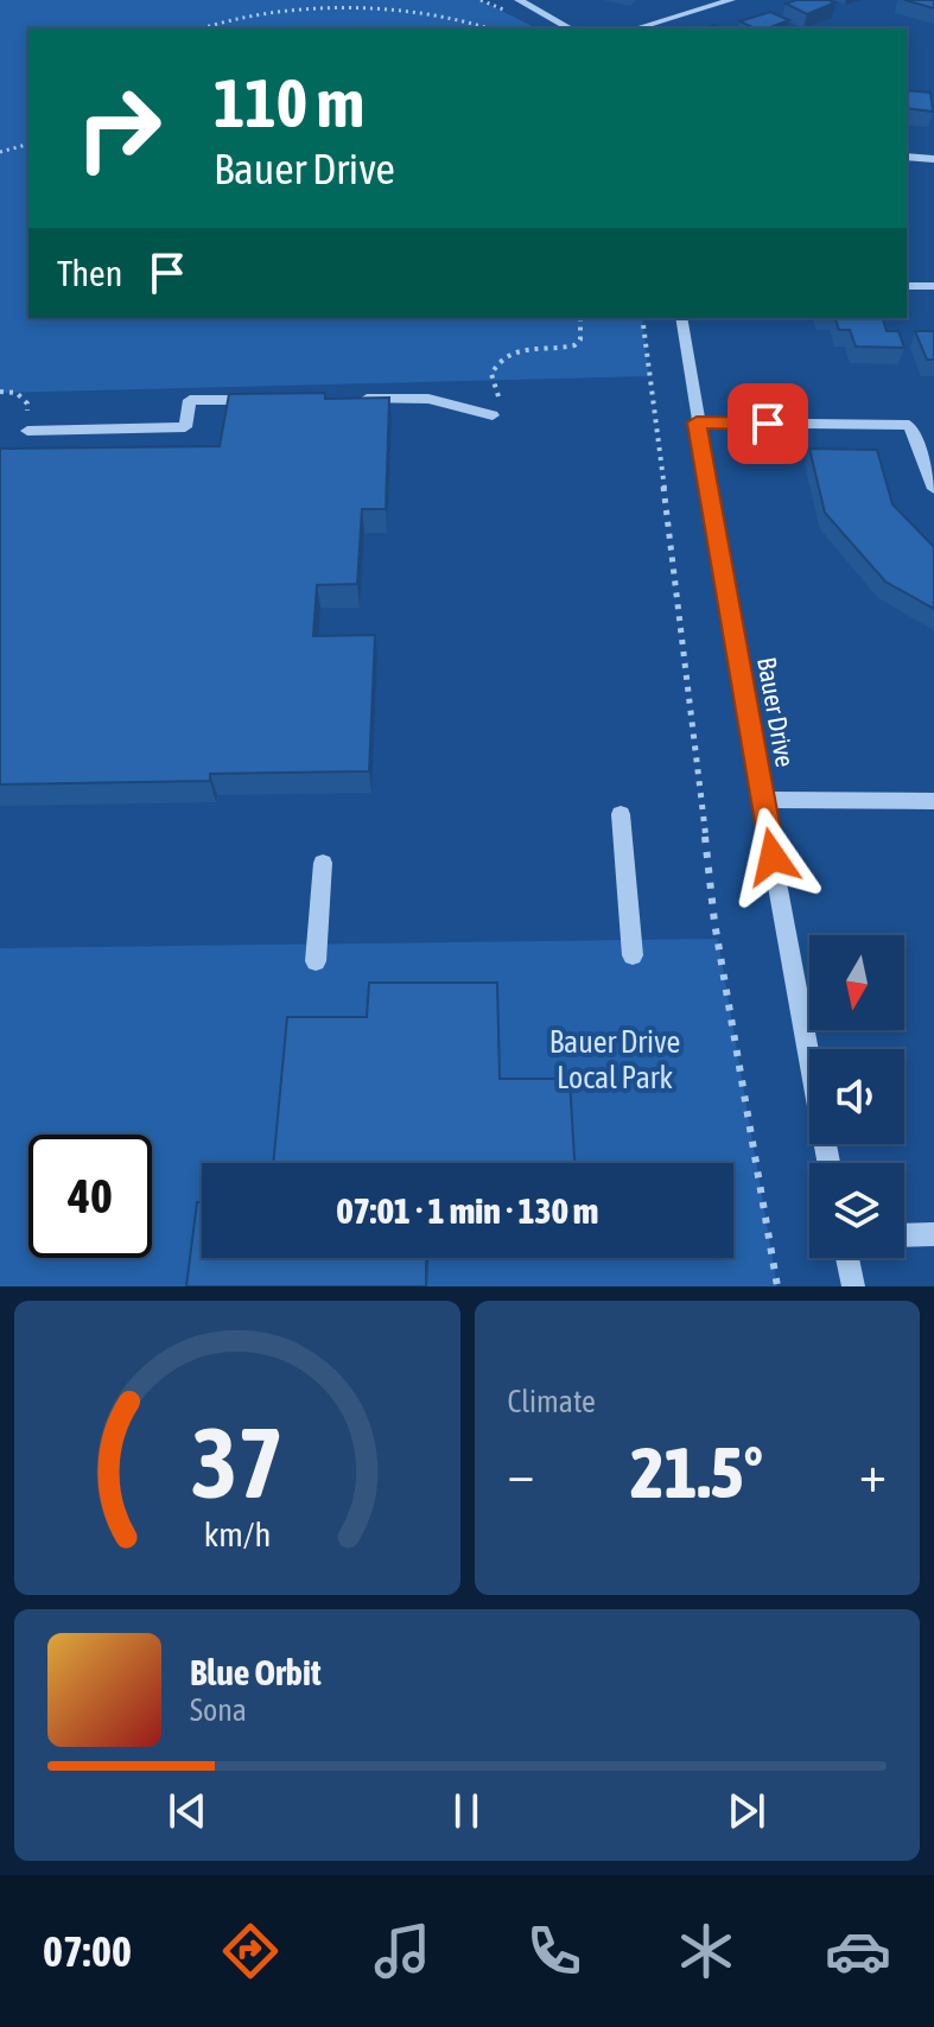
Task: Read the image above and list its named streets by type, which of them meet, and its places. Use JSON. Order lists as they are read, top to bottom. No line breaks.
{"streets":{"street":["Bauer Drive"]},"parks":["Bauer Drive Local Park"],"north":"bottom","page":{"turn":["110 m","Bauer Drive"],"then":"Then","limit":"40","trip":"07:01 · 1 min · 130 m","tile":"Climate","heat":["−","21.5°","+"],"song":["Blue Orbit","Sona"],"tabs":"07:00","gauge":["37","km/h"]}}
